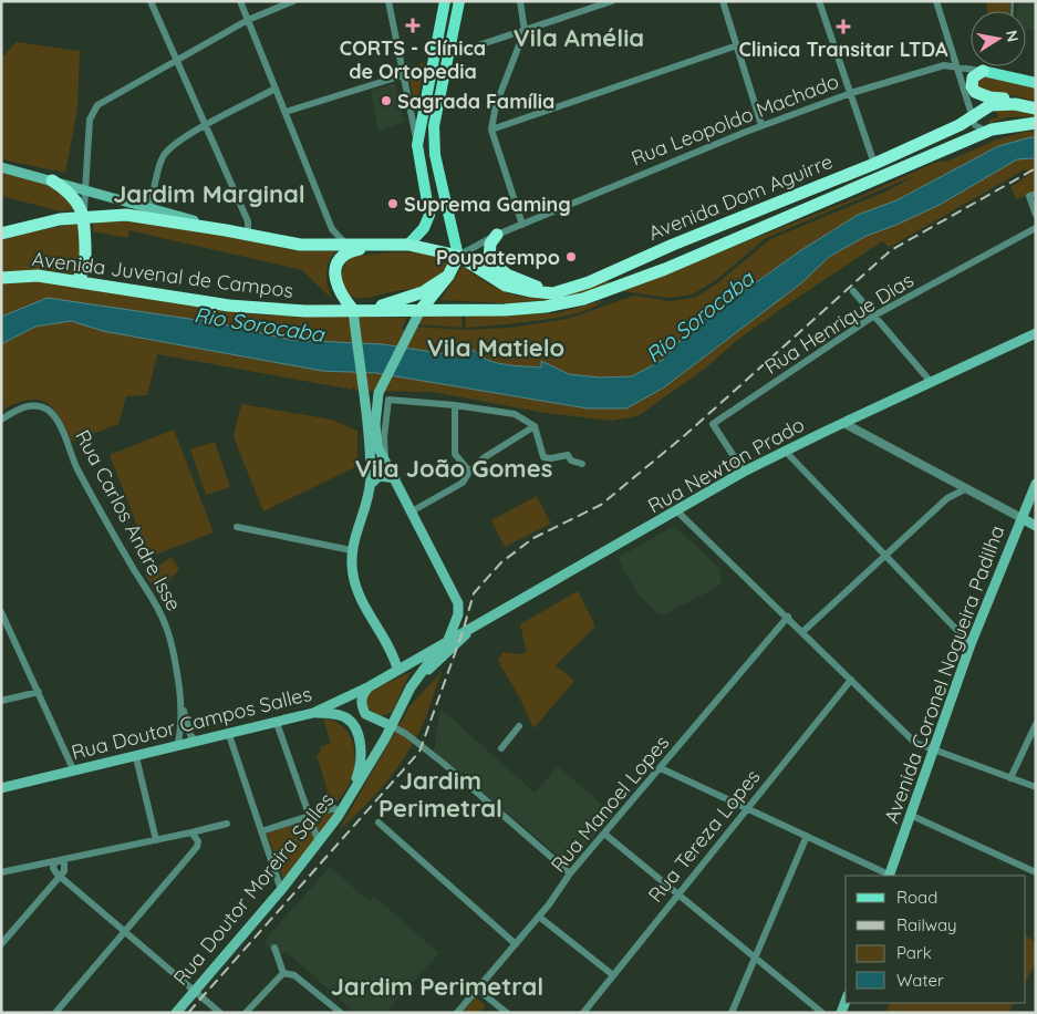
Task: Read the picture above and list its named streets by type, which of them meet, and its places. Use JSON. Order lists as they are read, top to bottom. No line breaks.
{"streets":{"highway":["Avenida Dom Aguirre","Avenida Juvenal de Campos"],"main road":["Rua Leopoldo Machado","Rua Newton Prado","Avenida Coronel Nogueira Padilha","Rua Doutor Campos Salles","Rua Doutor Moreira Salles"],"street":["Rua Henrique Dias","Rua Carlos Andre Isse","Rua Manoel Lopes","Rua Tereza Lopes"]},"crossings":[["Rua Leopoldo Machado","Avenida Dom Aguirre"],["Avenida Dom Aguirre","Avenida Juvenal de Campos"],["Rua Henrique Dias","Rua Newton Prado"],["Rua Newton Prado","Rua Doutor Campos Salles"],["Rua Newton Prado","Rua Doutor Moreira Salles"],["Rua Carlos Andre Isse","Rua Doutor Campos Salles"],["Rua Doutor Campos Salles","Rua Doutor Moreira Salles"]],"districts":["Vila Amélia","Jardim Marginal","Vila Matielo","Vila João Gomes","Jardim Perimetral","Jardim Perimetral"],"water":["Rio Sorocaba"],"places":{"health":["CORTS - Clínica de Ortopedia","Clinica Transitar LTDA"],"other":["Sagrada Família","Suprema Gaming","Poupatempo"]},"legend":["Road","Railway","Park","Water"],"north":"right"}
